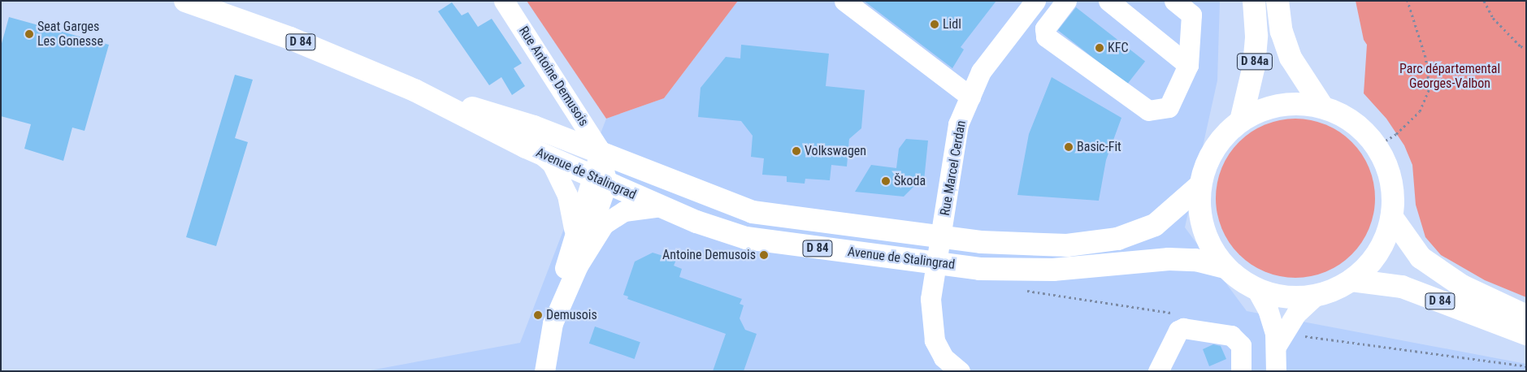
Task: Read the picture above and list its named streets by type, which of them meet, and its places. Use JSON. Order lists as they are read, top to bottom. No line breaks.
{"streets":{"main road":["D 84","D 84a","Avenue de Stalingrad"],"street":["Rue Antoine Demusois","Rue Marcel Cerdan"]},"crossings":[["Rue Antoine Demusois","Avenue de Stalingrad"],["Rue Marcel Cerdan","Avenue de Stalingrad"]],"parks":["Parc départemental Georges-Valbon"],"places":["Lidl","Seat Garges Les Gonesse","KFC","Basic-Fit","Volkswagen","Škoda","Antoine Demusois","Demusois"]}
